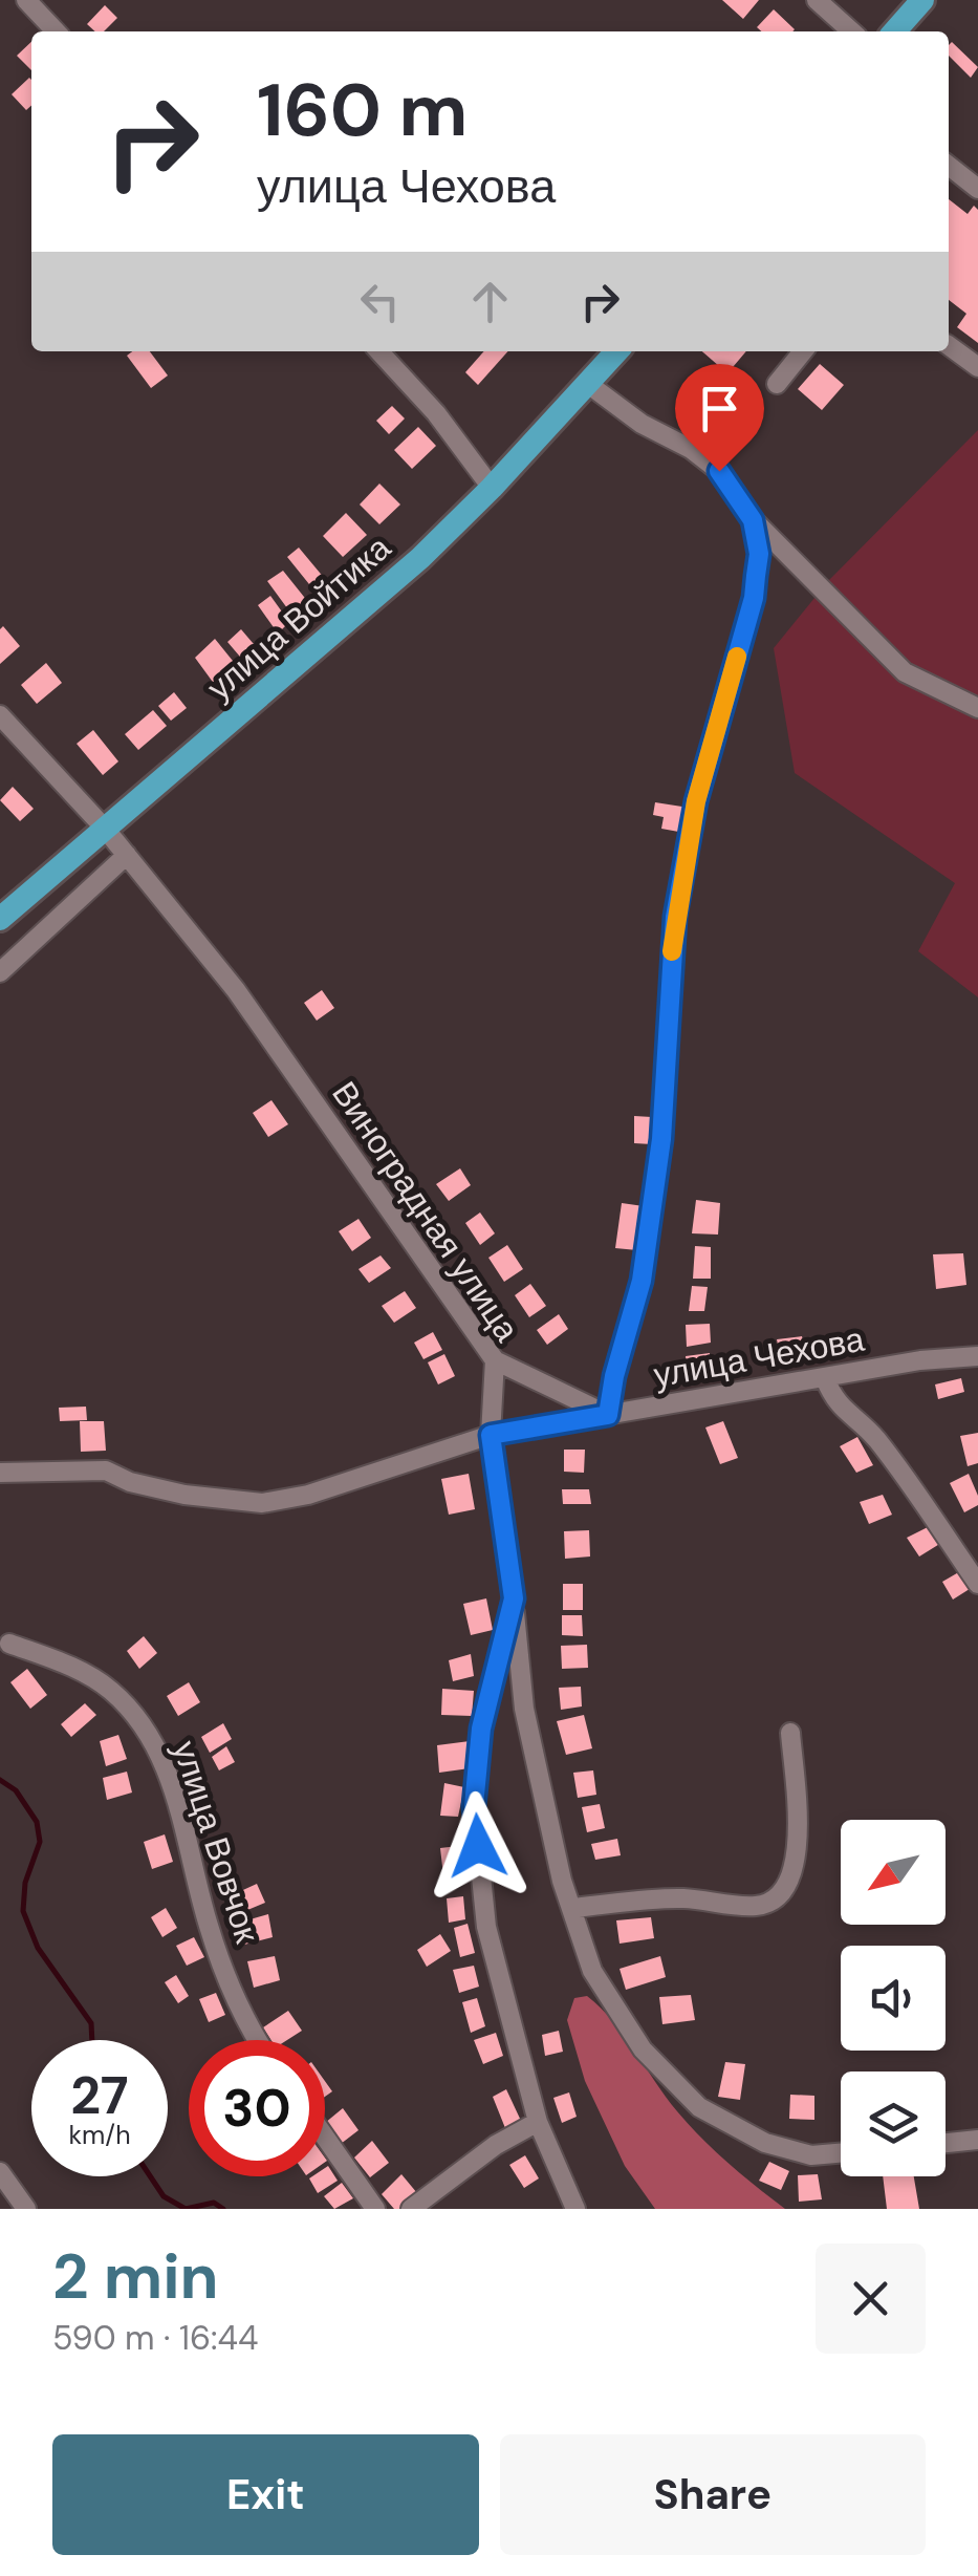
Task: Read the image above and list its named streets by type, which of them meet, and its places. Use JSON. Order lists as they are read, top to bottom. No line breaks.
{"streets":{"main road":["улица Войтика"],"street":["Виноградная улица","улица Чехова","улица Вовчок"]},"crossings":[["улица Войтика","Виноградная улица"],["Виноградная улица","улица Чехова"]],"north":"bottom left","page":{"turn":["160 m","улица Чехова"],"speed":"27 km/h","limit":"30","heading":["2 min","590 m · 16:44"],"buttons":["Exit","Share"]}}
